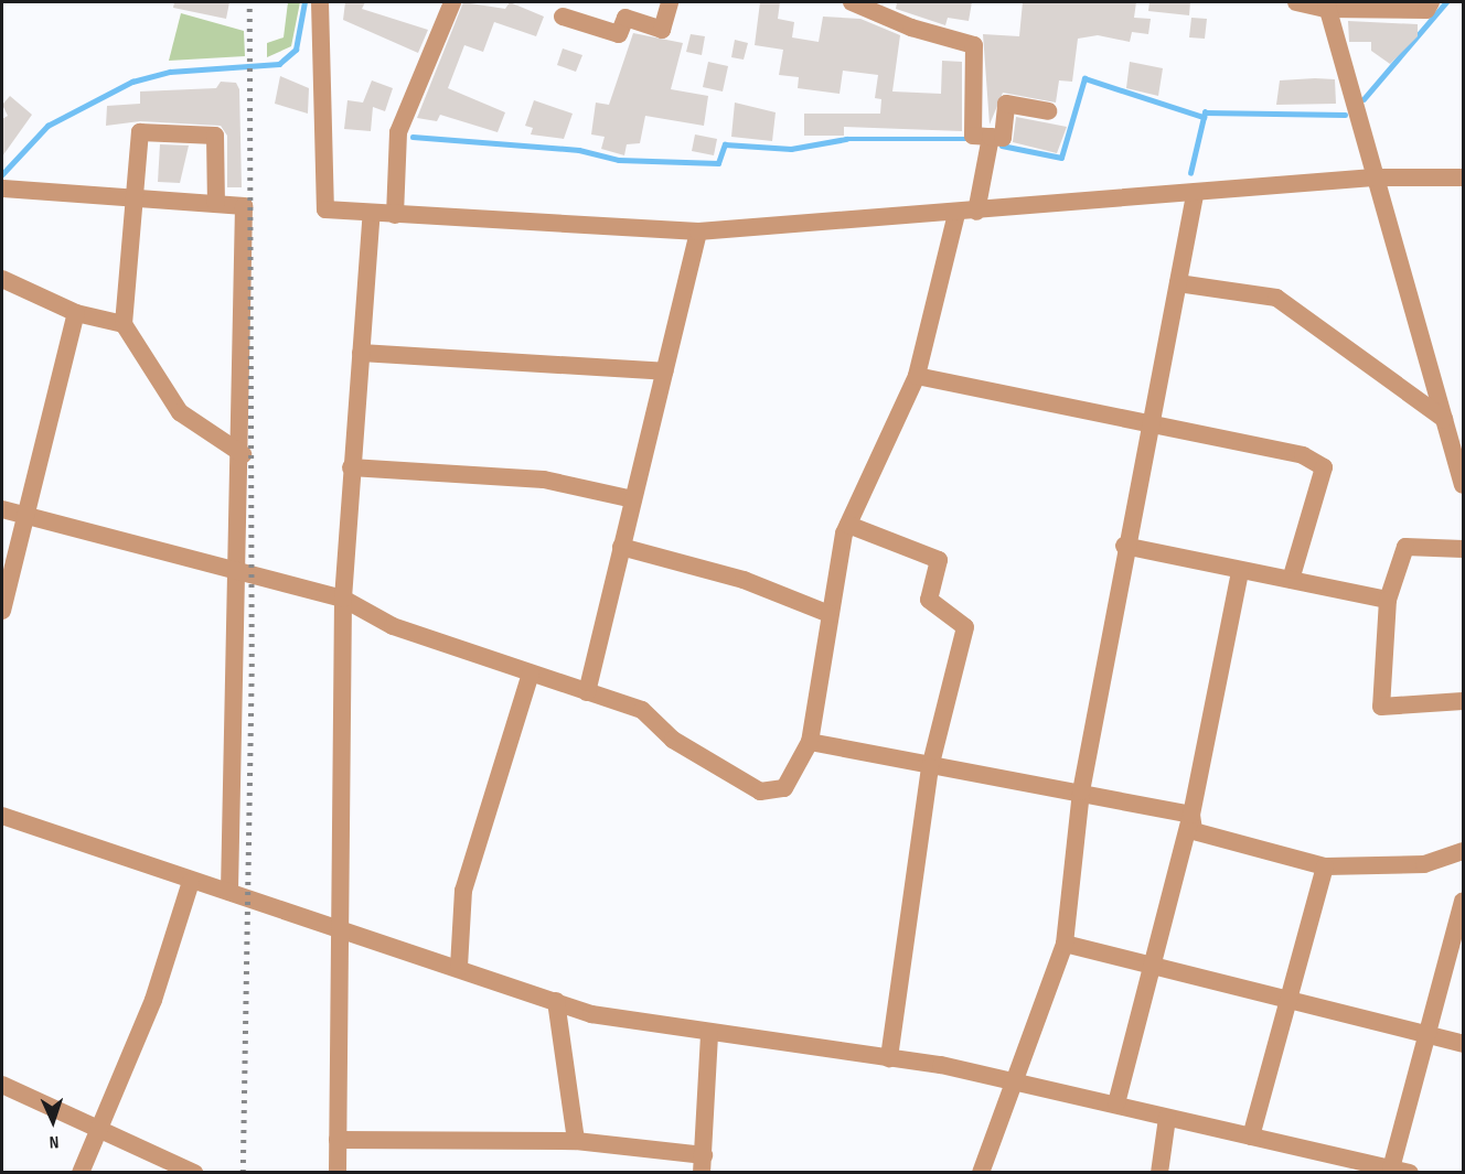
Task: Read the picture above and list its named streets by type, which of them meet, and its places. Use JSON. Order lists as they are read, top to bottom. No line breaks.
{"north":"bottom"}
